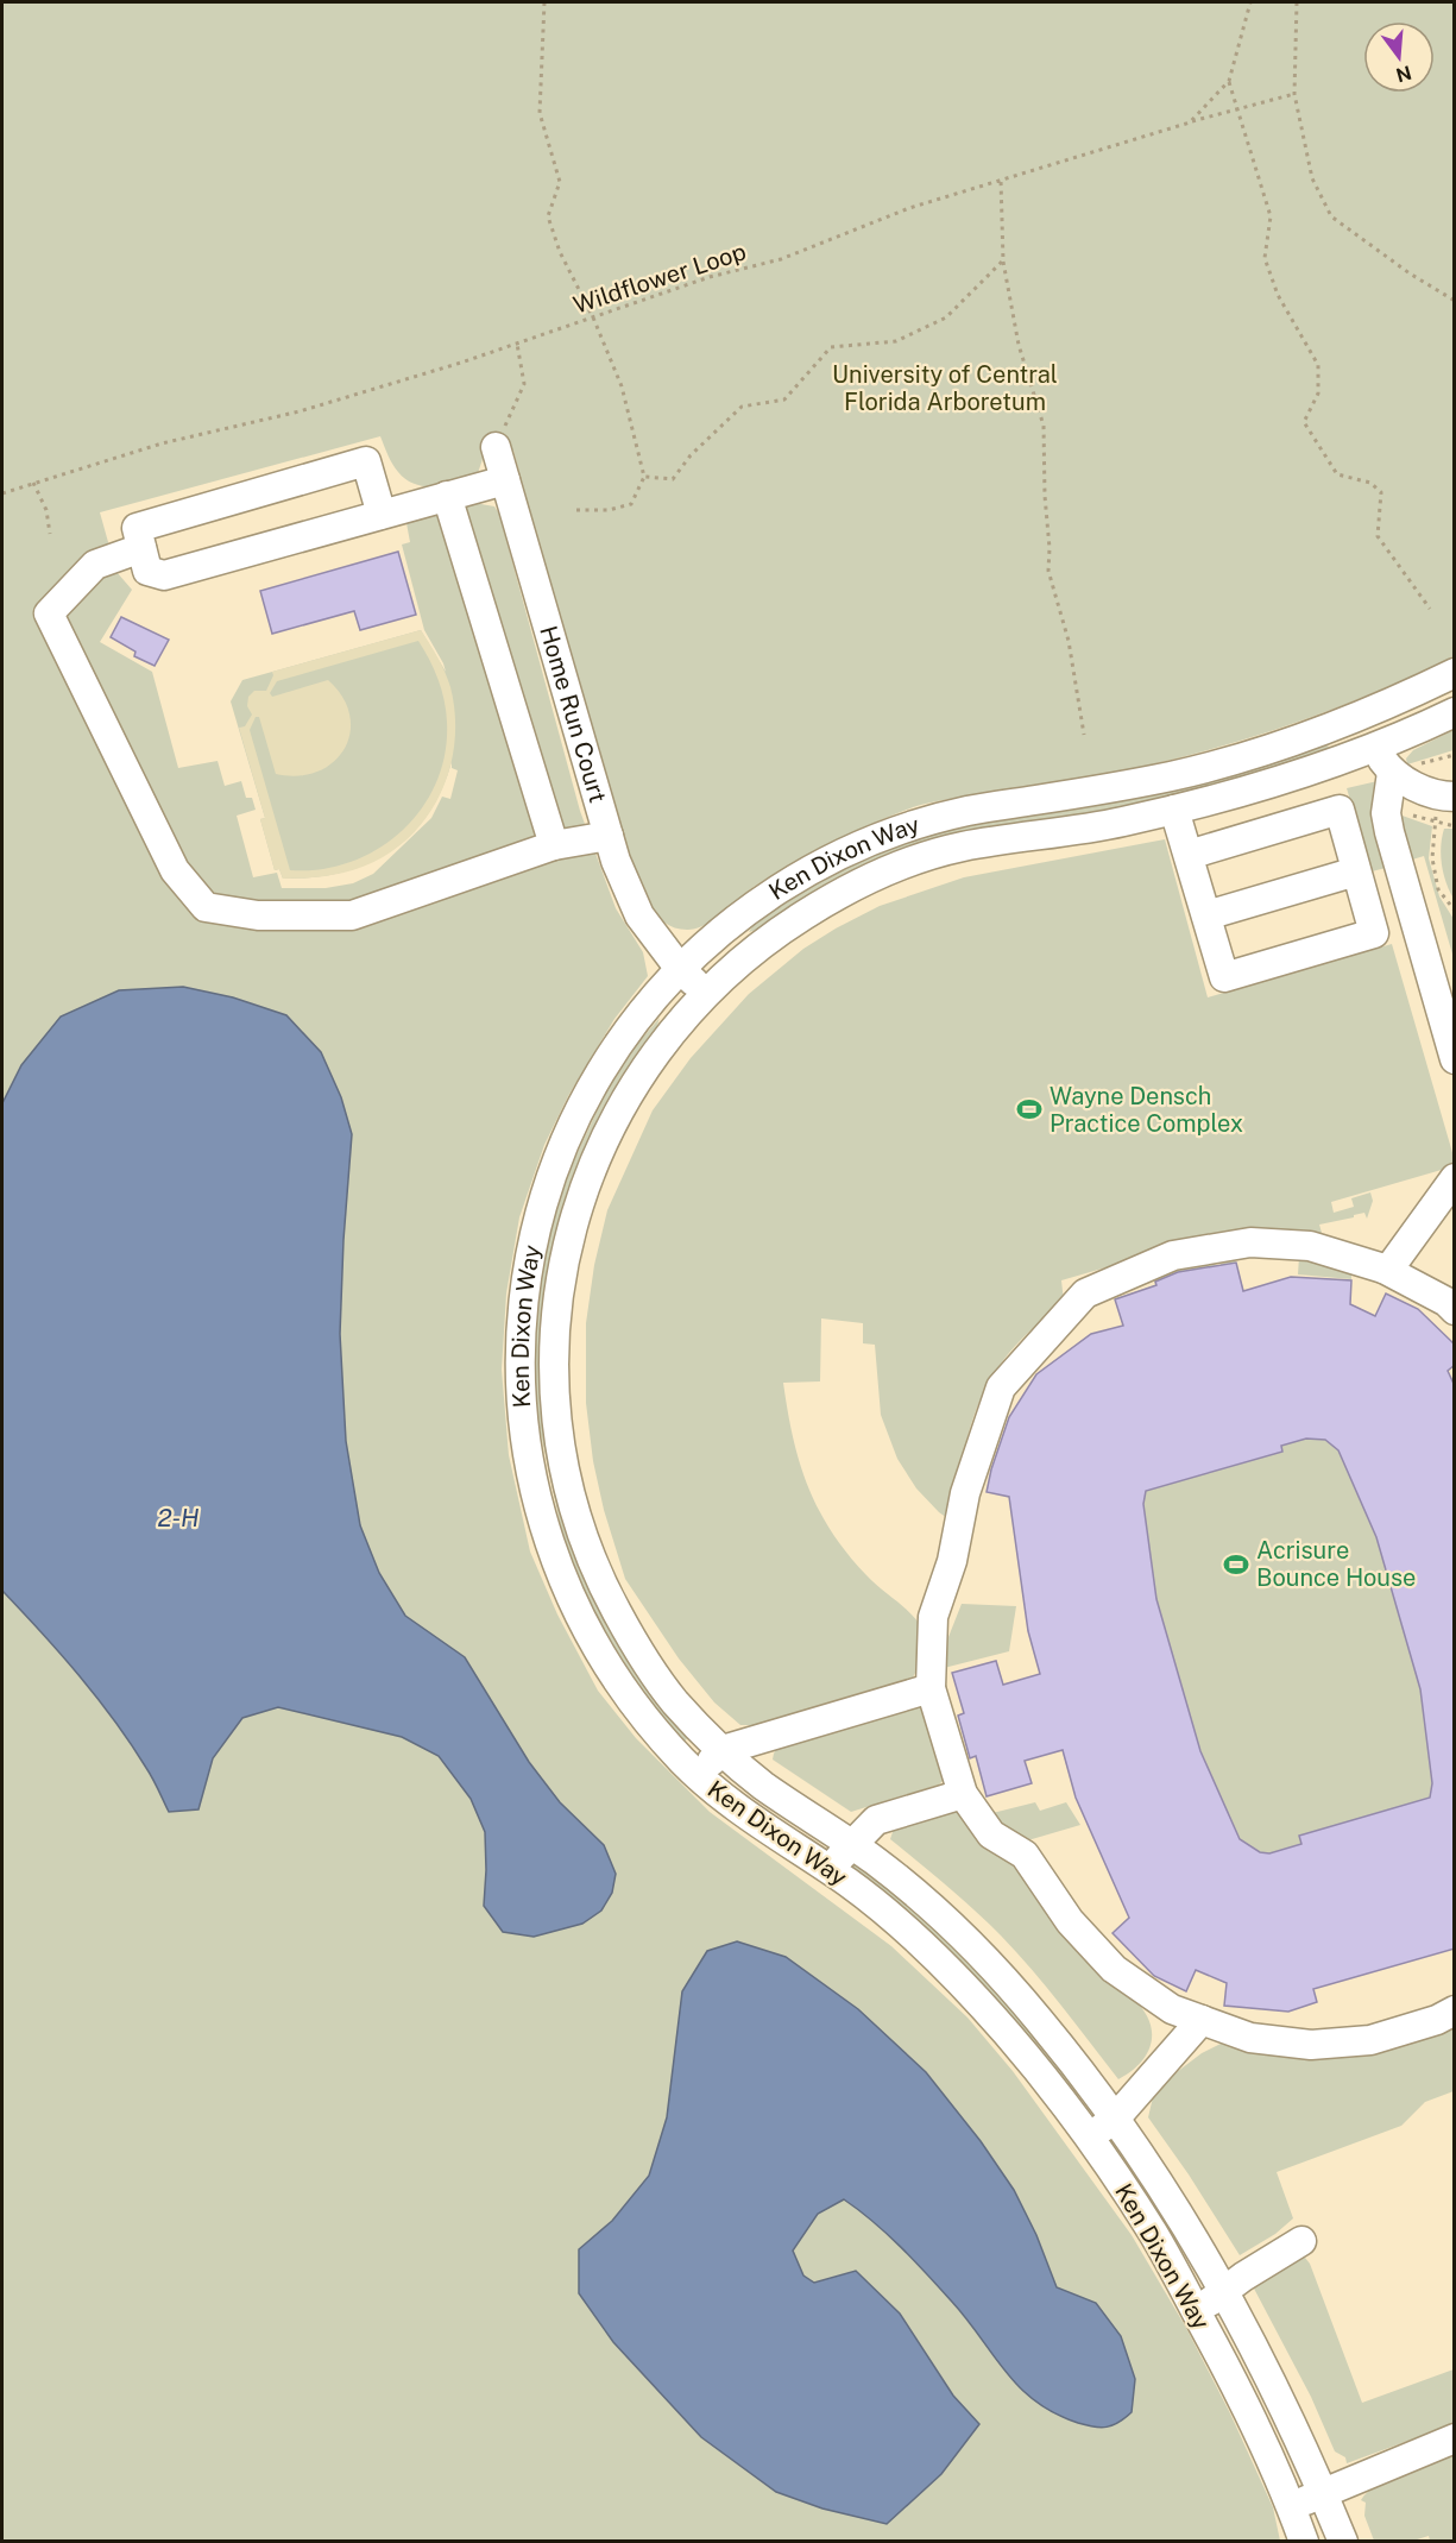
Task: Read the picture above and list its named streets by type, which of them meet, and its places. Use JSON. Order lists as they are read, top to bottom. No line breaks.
{"streets":{"street":["Home Run Court","Ken Dixon Way"],"path":["Wildflower Loop"]},"crossings":[["Home Run Court","Ken Dixon Way"]],"water":["2-H"],"parks":["University of Central Florida Arboretum"],"places":{"sports":["Wayne Densch Practice Complex","Acrisure Bounce House"]},"north":"bottom"}
